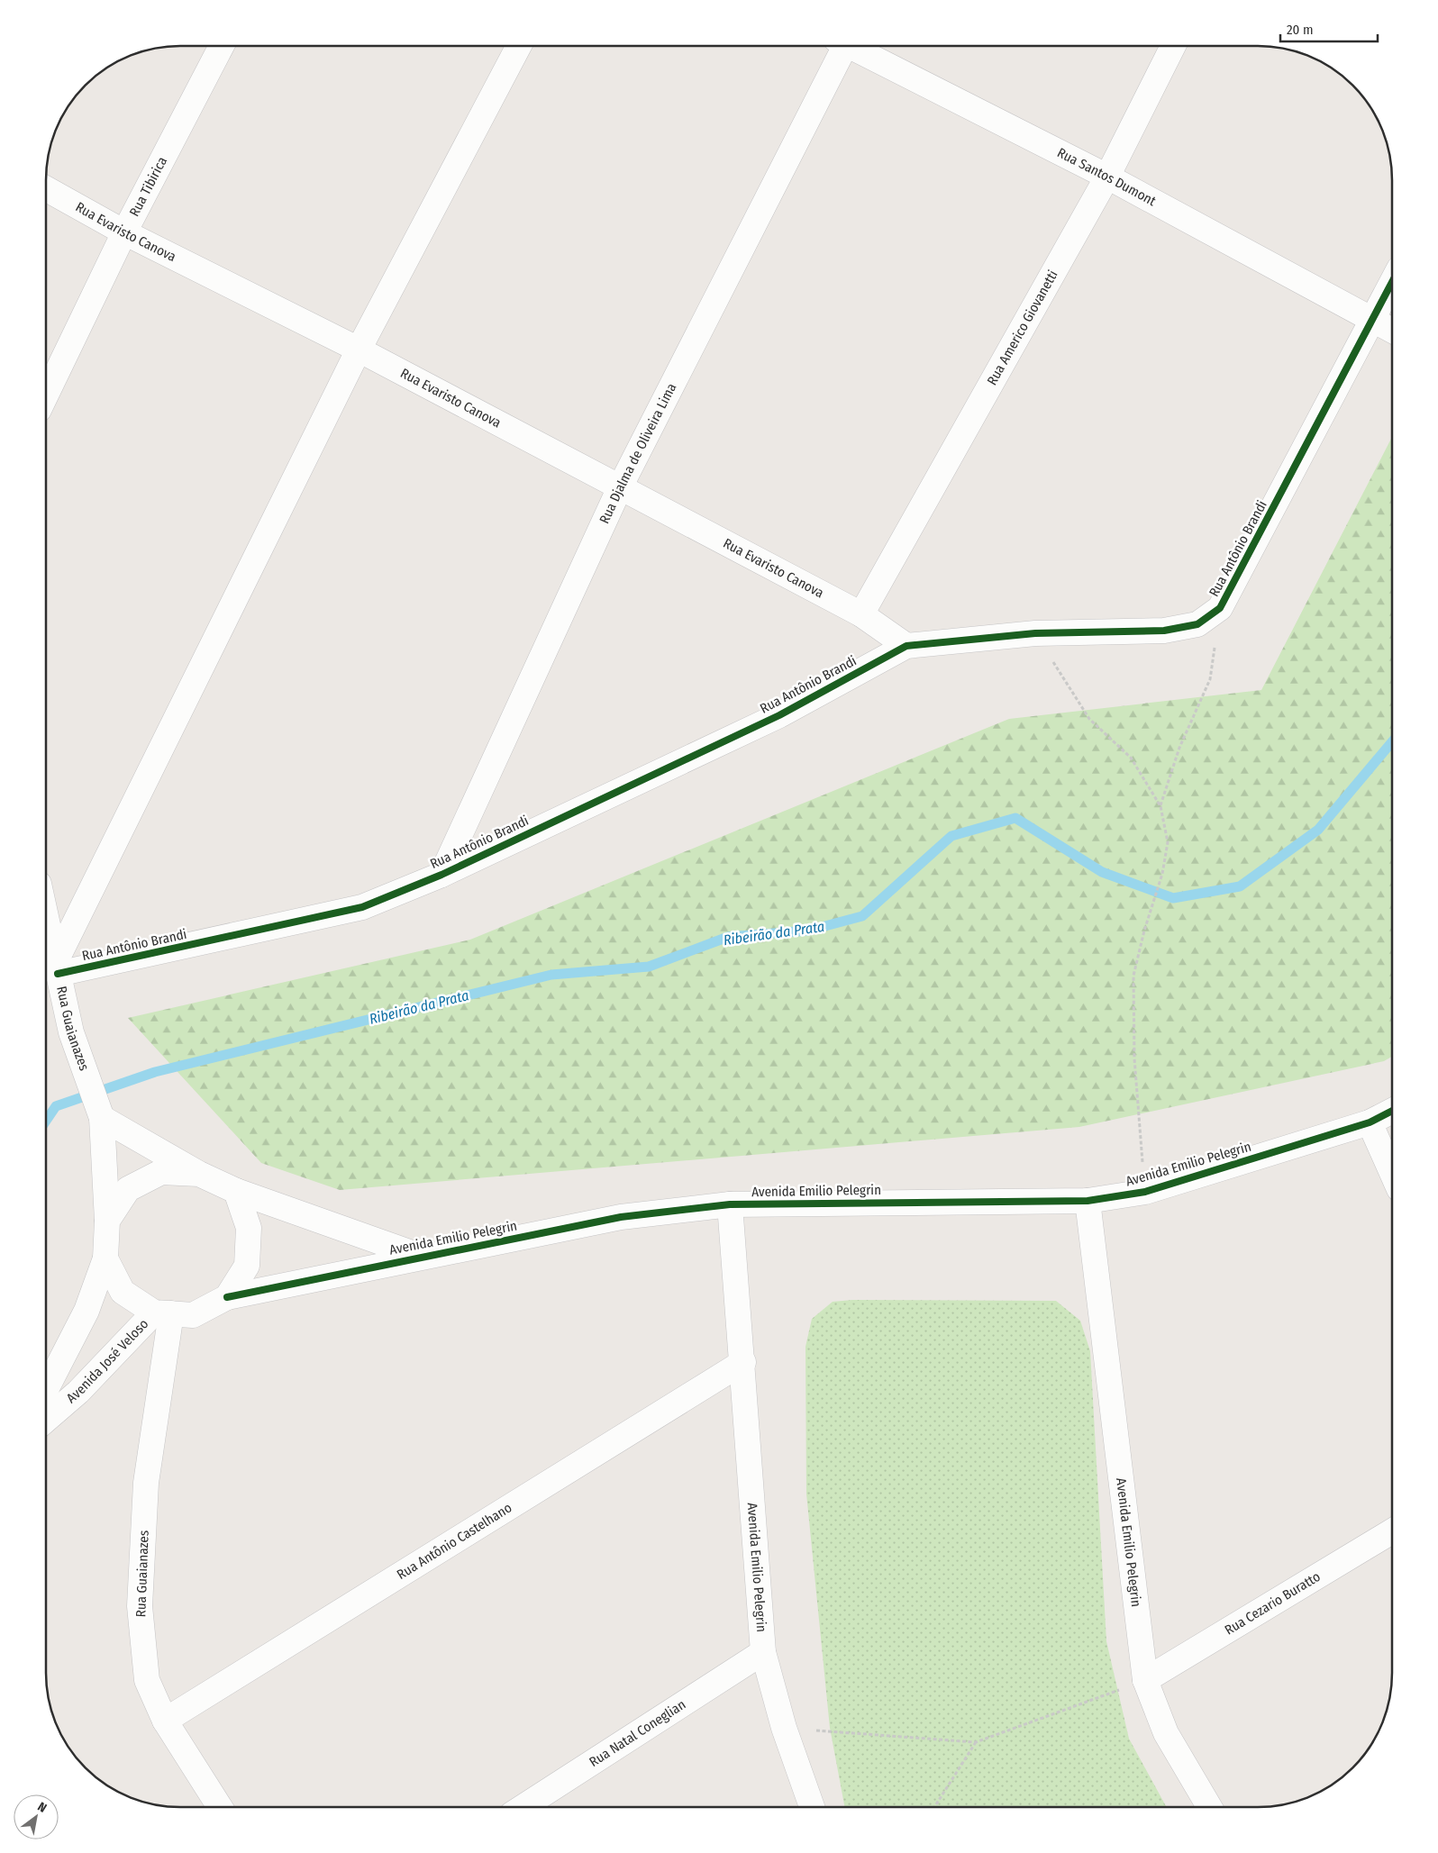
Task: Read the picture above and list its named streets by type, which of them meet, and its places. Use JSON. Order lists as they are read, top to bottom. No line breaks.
{"streets":{"street":["Rua Santos Dumont","Rua Tibirica","Rua Evaristo Canova","Rua Americo Giovanetti","Rua Djalma de Oliveira Lima","Rua Antônio Brandi","Rua Guaianazes","Avenida Emilio Pelegrin","Avenida José Veloso","Rua Antônio Castelhano","Rua Cezario Buratto","Rua Natal Coneglian"]},"crossings":[["Rua Santos Dumont","Rua Americo Giovanetti"],["Rua Santos Dumont","Rua Antônio Brandi"],["Rua Tibirica","Rua Evaristo Canova"],["Rua Evaristo Canova","Rua Americo Giovanetti"],["Rua Evaristo Canova","Rua Djalma de Oliveira Lima"],["Rua Evaristo Canova","Rua Antônio Brandi"],["Rua Djalma de Oliveira Lima","Rua Antônio Brandi"],["Rua Antônio Brandi","Rua Guaianazes"],["Rua Guaianazes","Avenida Emilio Pelegrin"],["Rua Guaianazes","Avenida José Veloso"],["Rua Guaianazes","Rua Antônio Castelhano"],["Avenida Emilio Pelegrin","Avenida José Veloso"],["Avenida Emilio Pelegrin","Rua Antônio Castelhano"],["Avenida Emilio Pelegrin","Rua Cezario Buratto"],["Avenida Emilio Pelegrin","Rua Natal Coneglian"]],"water":["Ribeirão da Prata"],"scale_bar":"20 m","north":"top right"}
